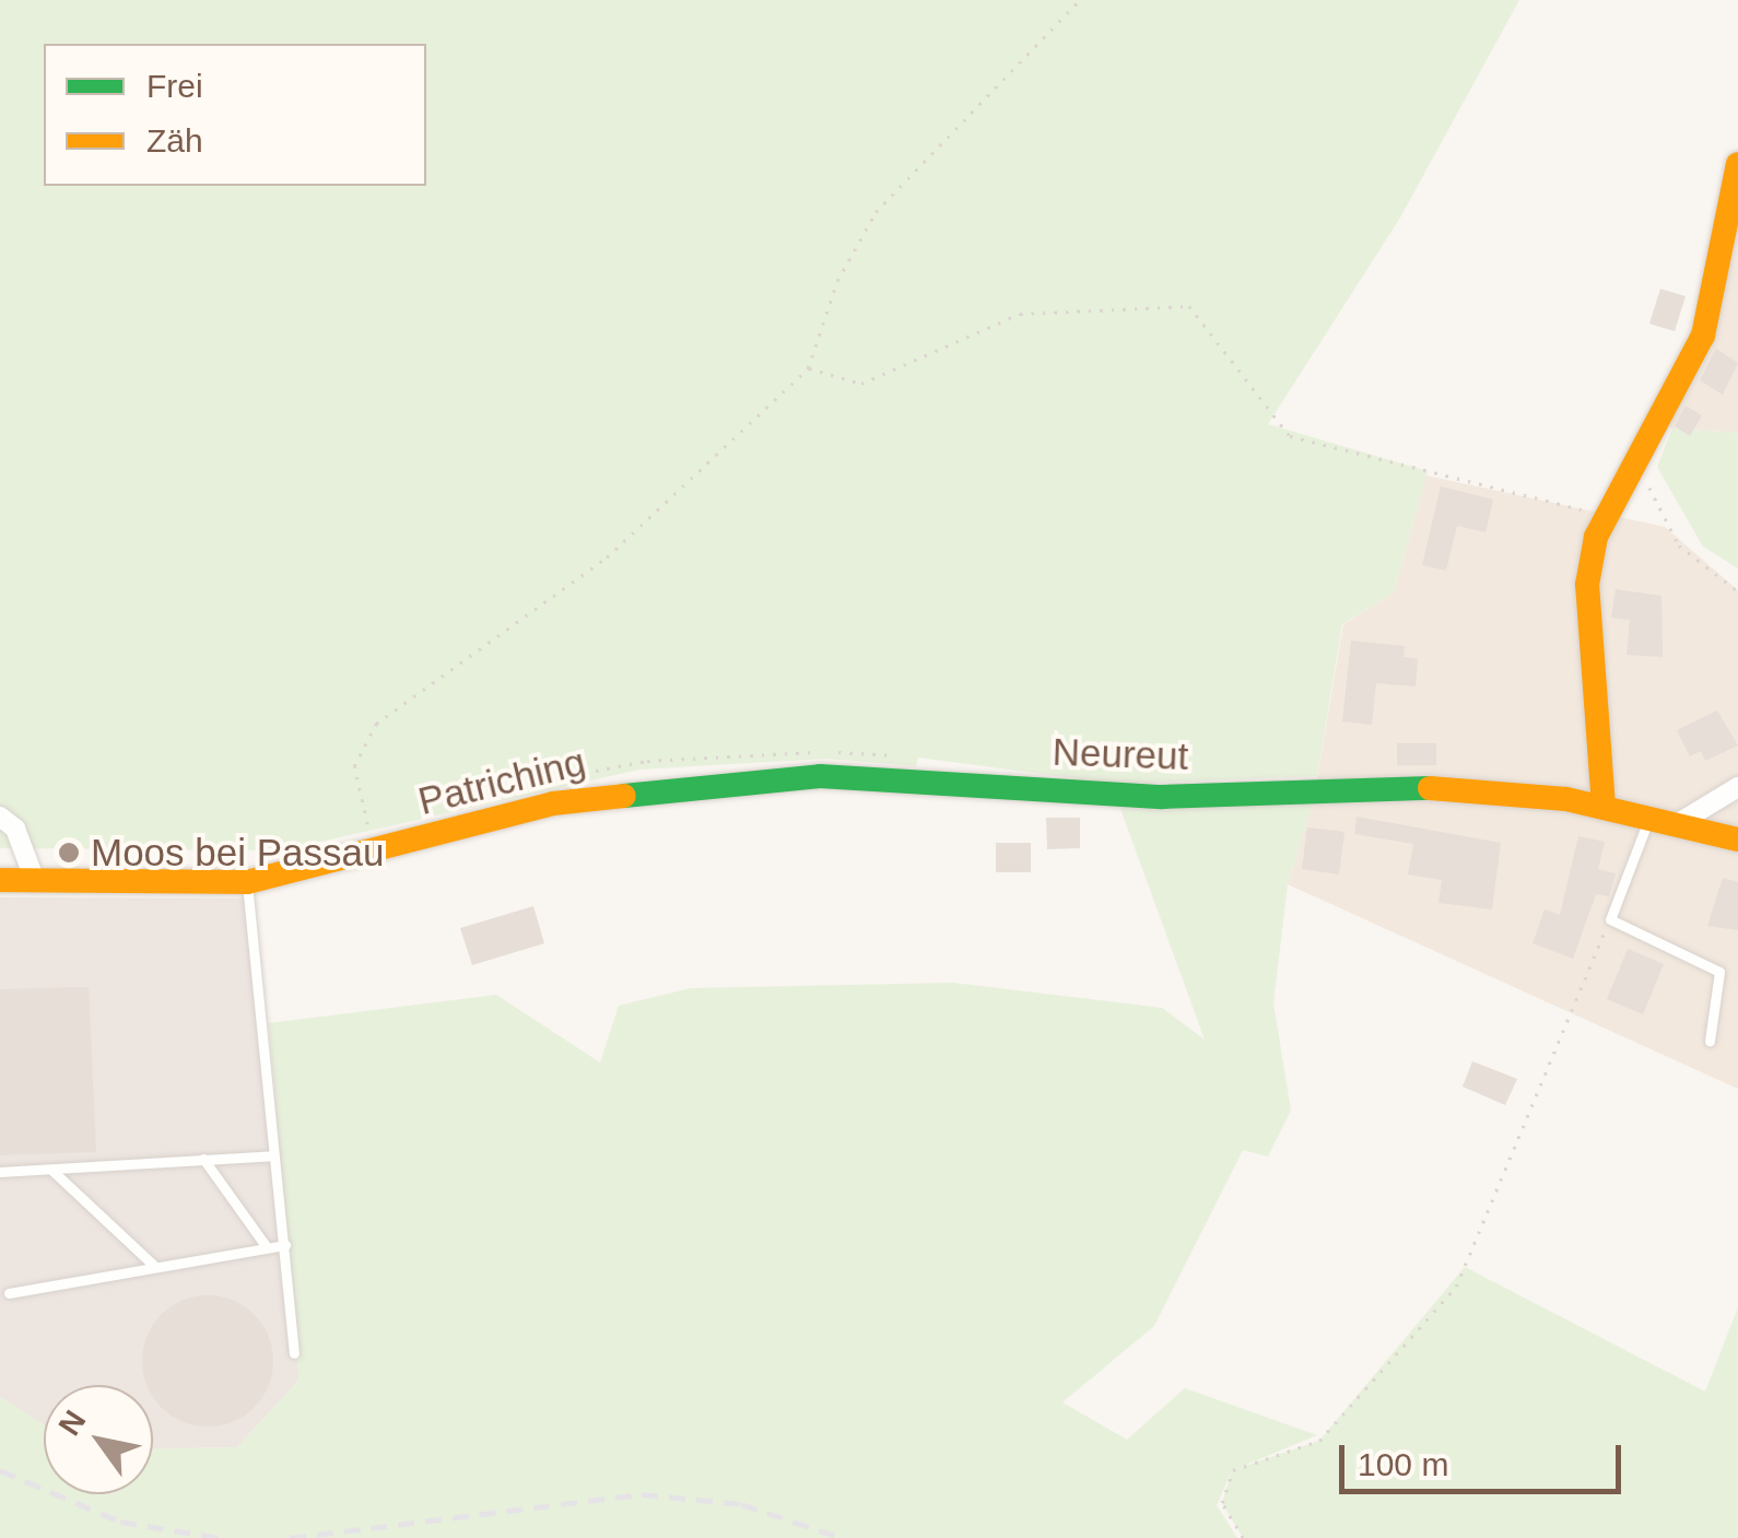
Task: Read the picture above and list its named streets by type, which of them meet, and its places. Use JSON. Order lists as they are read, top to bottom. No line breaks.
{"streets":{"street":["Neureut","Patriching"]},"crossings":[["Neureut","Patriching"]],"places":["Moos bei Passau"],"legend":["Frei","Zäh"],"scale_bar":"100 m","north":"top left"}
